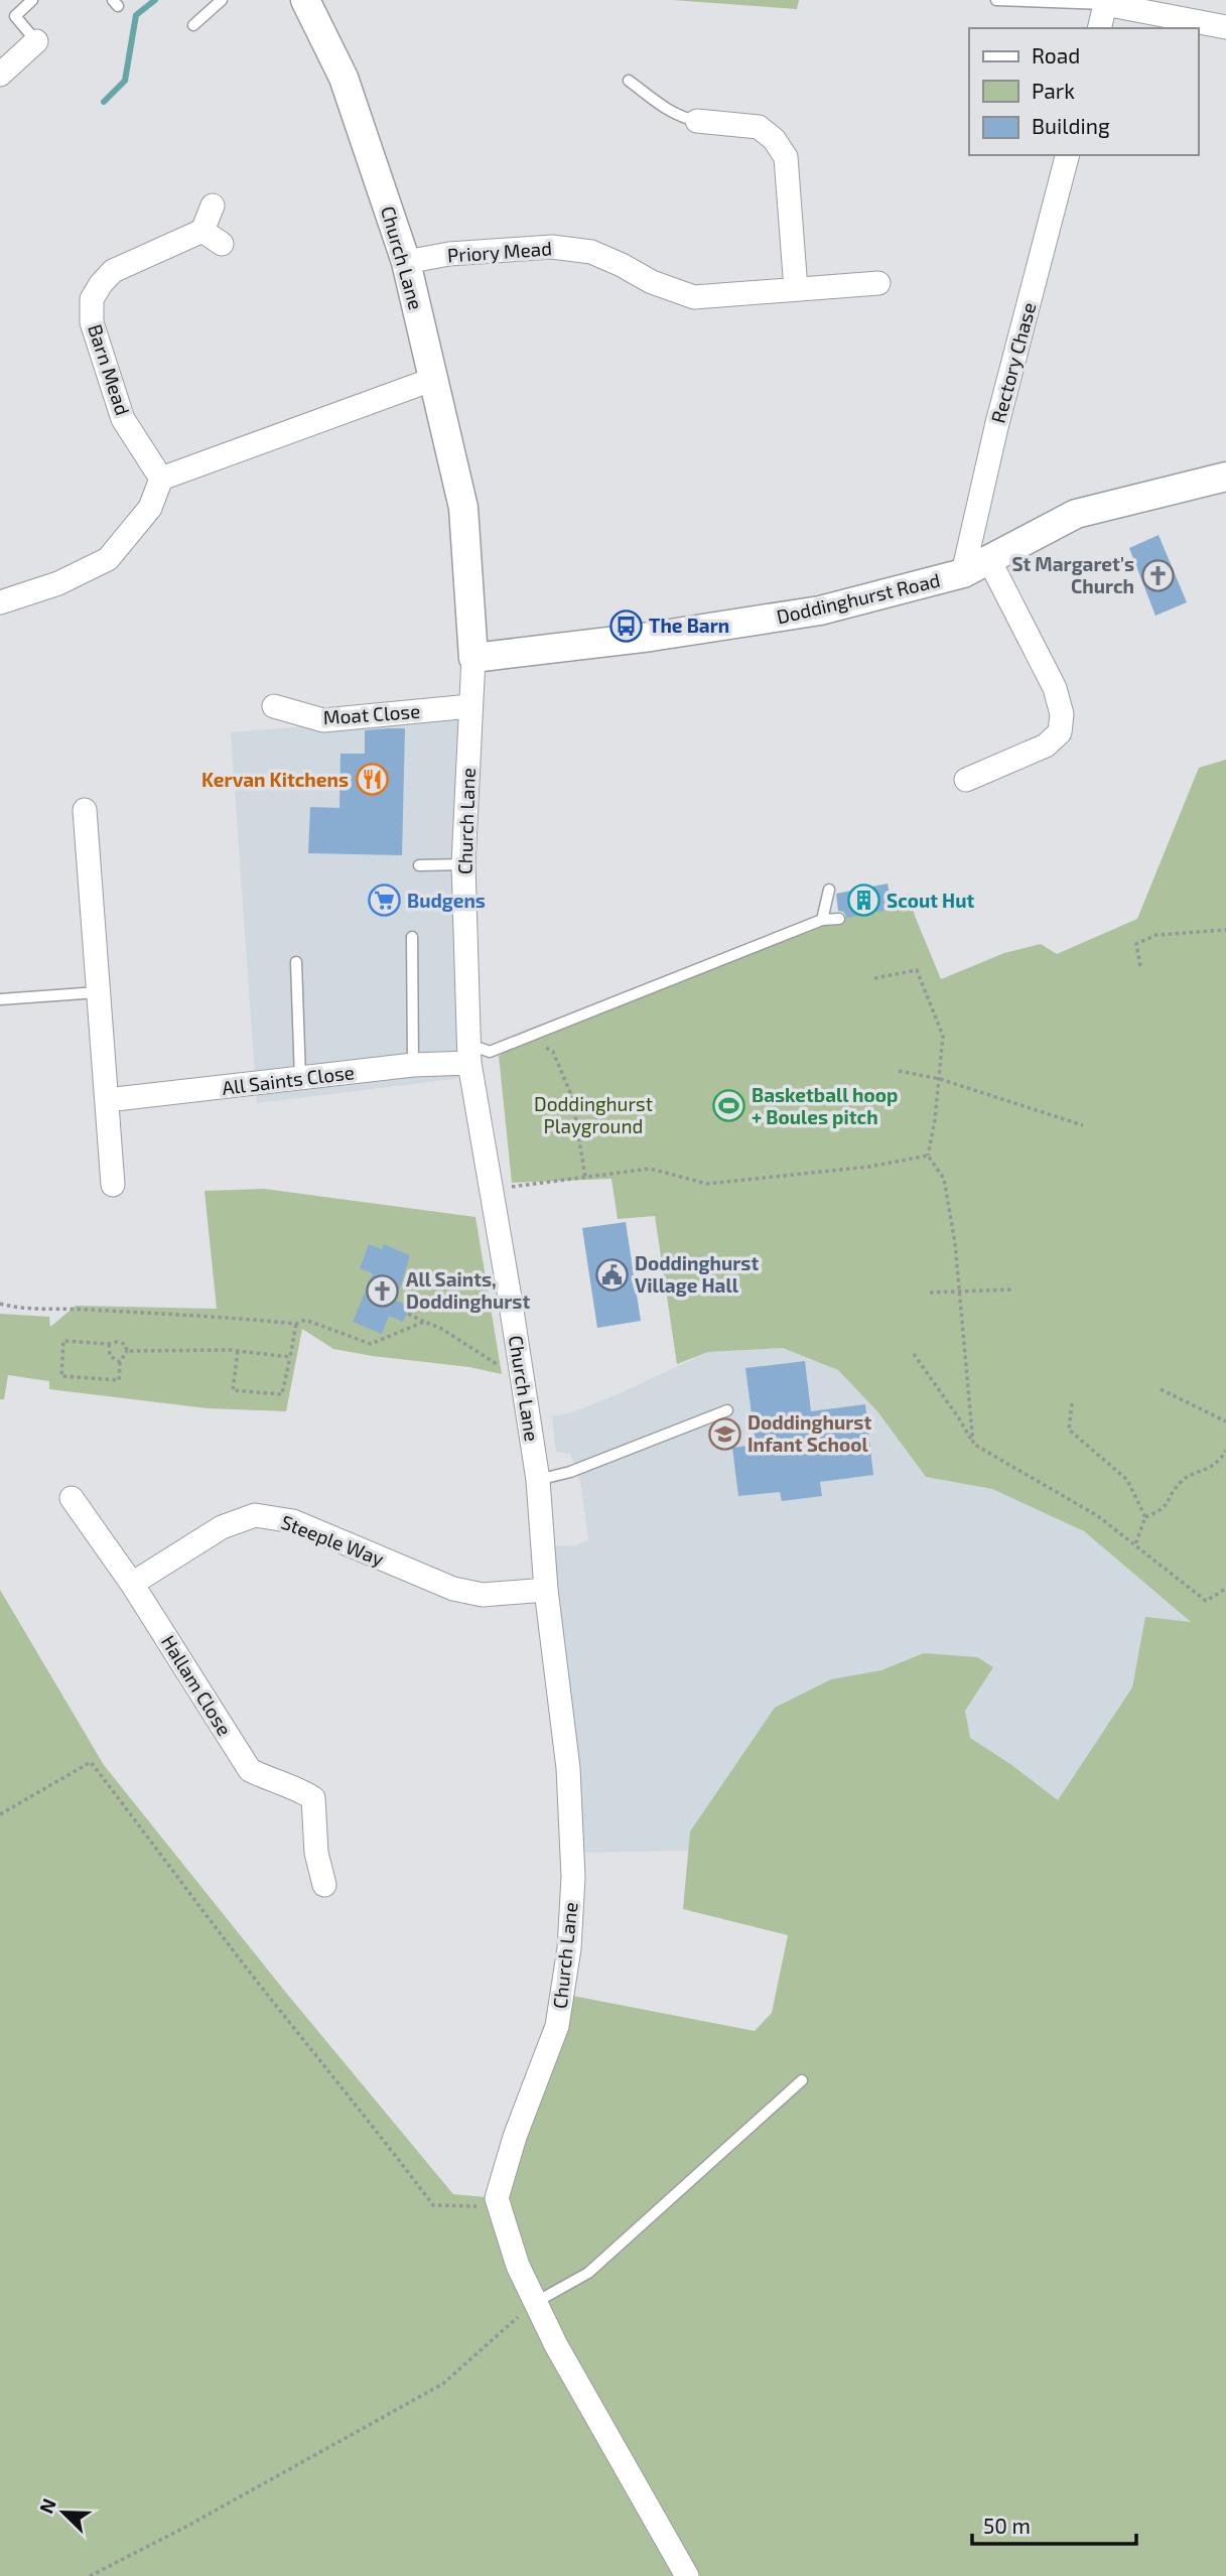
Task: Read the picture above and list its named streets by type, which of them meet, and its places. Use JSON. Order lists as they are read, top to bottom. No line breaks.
{"streets":{"street":["Priory Mead","Church Lane","Rectory Chase","Barn Mead","Doddinghurst Road","Moat Close","All Saints Close","Steeple Way","Hallam Close"]},"crossings":[["Priory Mead","Church Lane"],["Church Lane","Doddinghurst Road"],["Church Lane","Moat Close"],["Church Lane","All Saints Close"],["Church Lane","Steeple Way"],["Rectory Chase","Doddinghurst Road"],["Steeple Way","Hallam Close"]],"parks":["Doddinghurst Playground"],"places":{"church":["St Margaret's Church","All Saints, Doddinghurst"],"bus stop":["The Barn"],"restaurant":["Kervan Kitchens"],"supermarket":["Budgens"],"building":["Scout Hut"],"sports":["Basketball hoop + Boules pitch"],"public building":["Doddinghurst Village Hall"],"school or university":["Doddinghurst Infant School"]},"legend":["Road","Park","Building"],"scale_bar":"50 m","north":"top left"}
